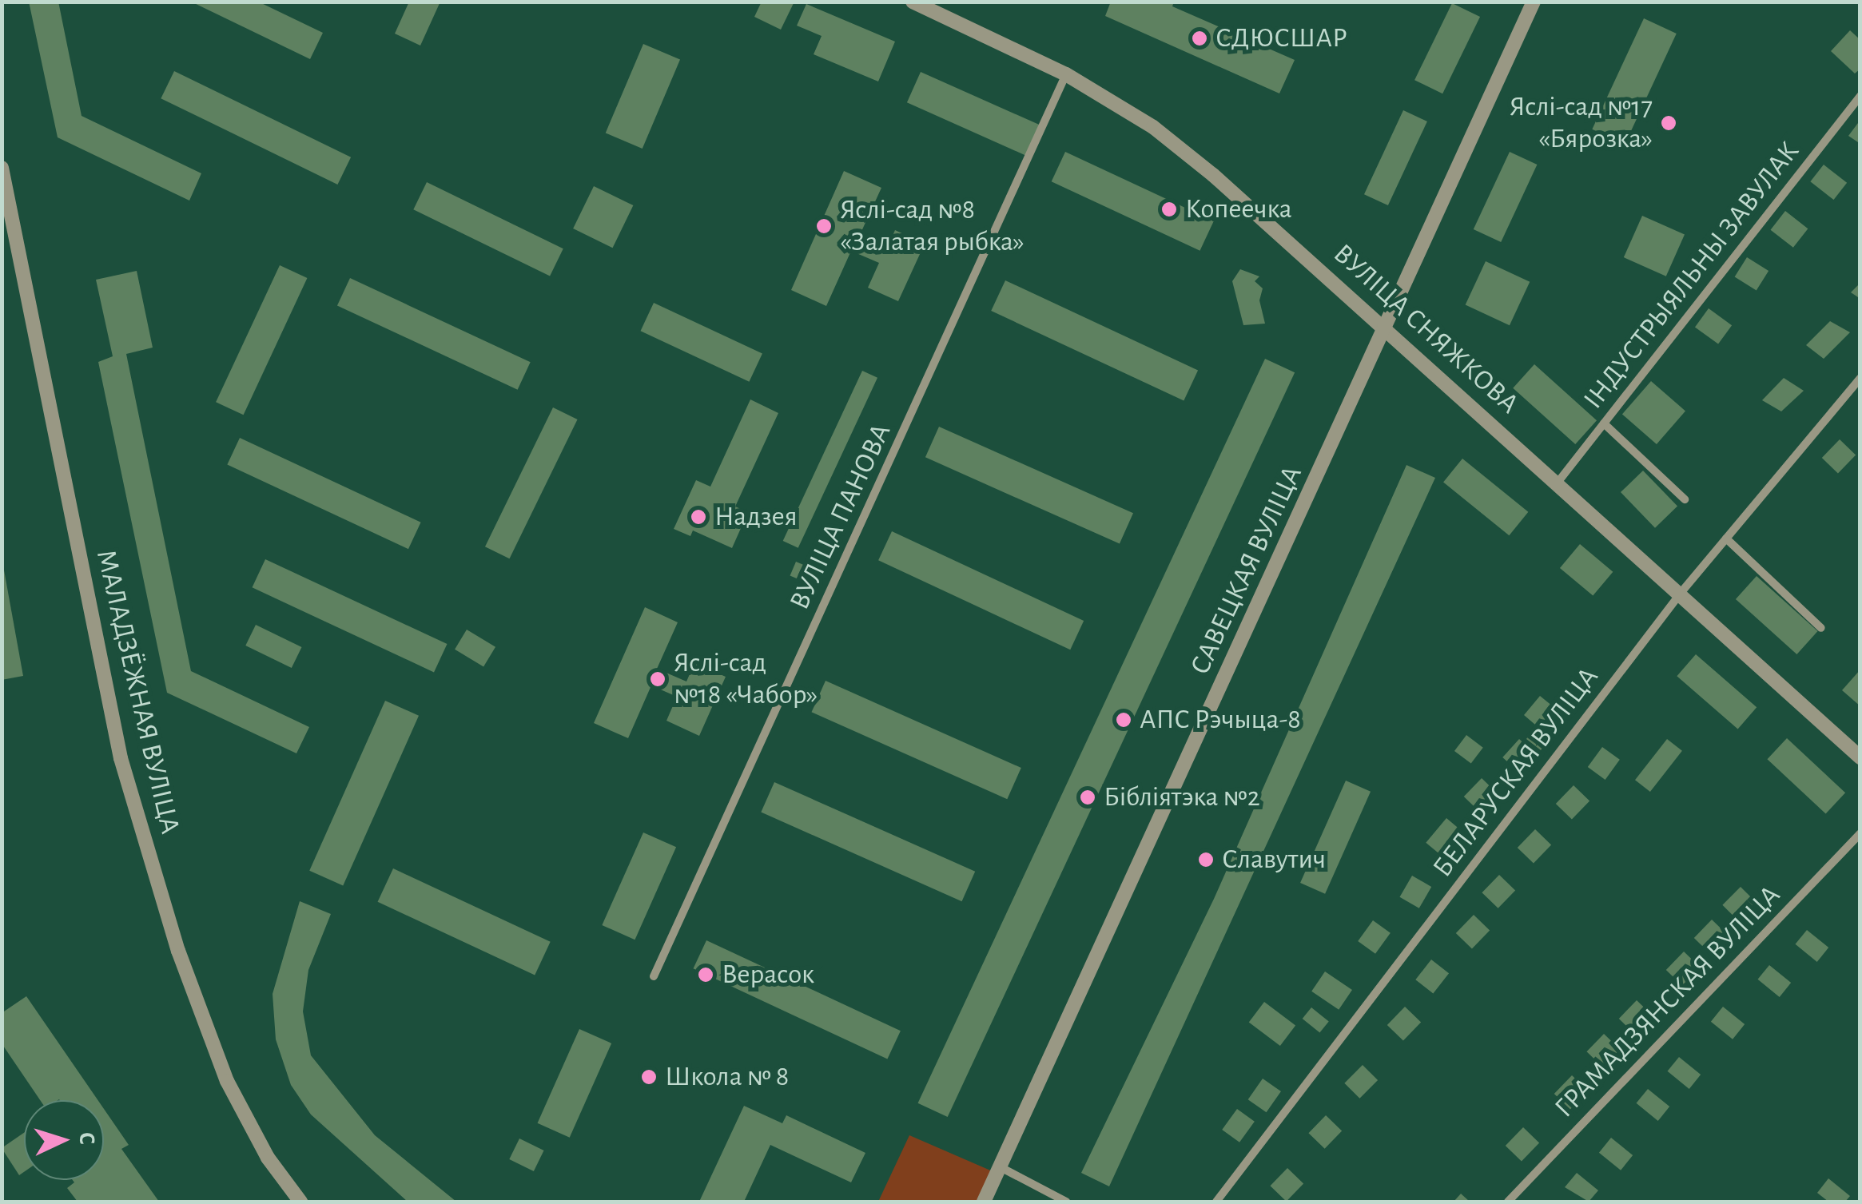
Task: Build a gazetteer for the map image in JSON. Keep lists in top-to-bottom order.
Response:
{
  "streets": {
    "street": [
      "ІНДУСТРЫЯЛЬНЫ ЗАВУЛАК",
      "ВУЛІЦА СНЯЖКОВА",
      "ВУЛІЦА ПАНОВА",
      "САВЕЦКАЯ ВУЛІЦА",
      "МАЛАДЗЁЖНАЯ ВУЛІЦА",
      "БЕЛАРУСКАЯ ВУЛІЦА",
      "ГРАМАДЗЯНСКАЯ ВУЛІЦА"
    ]
  },
  "crossings": [
    ["ІНДУСТРЫЯЛЬНЫ ЗАВУЛАК", "ВУЛІЦА СНЯЖКОВА"],
    ["ВУЛІЦА СНЯЖКОВА", "ВУЛІЦА ПАНОВА"],
    ["ВУЛІЦА СНЯЖКОВА", "САВЕЦКАЯ ВУЛІЦА"],
    ["ВУЛІЦА СНЯЖКОВА", "БЕЛАРУСКАЯ ВУЛІЦА"]
  ],
  "places": [
    "СДЮСШАР",
    "Яслі-сад №17 «Бярозка»",
    "Копеечка",
    "Яслі-сад №8 «Залатая рыбка»",
    "Надзея",
    "Яслі-сад №18 «Чабор»",
    "АПС Рэчыца-8",
    "Бібліятэка №2",
    "Славутич",
    "Верасок",
    "Школа № 8"
  ],
  "north": "right"
}
